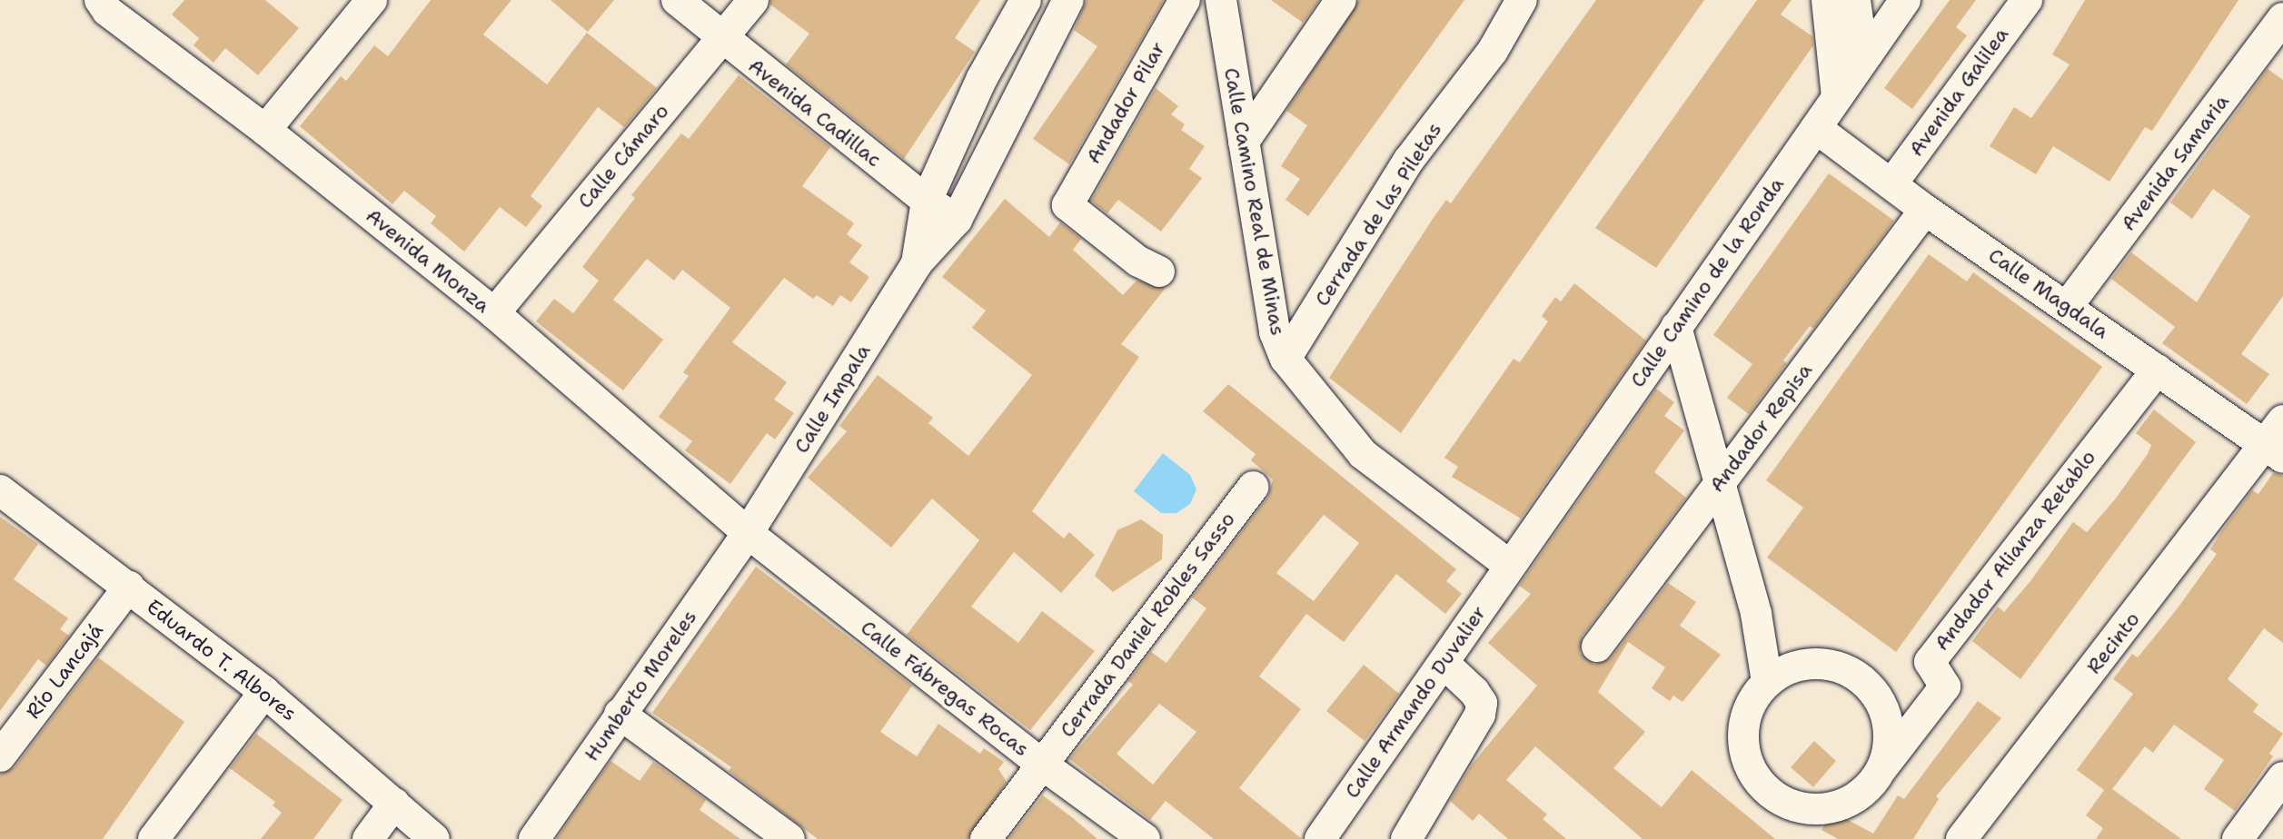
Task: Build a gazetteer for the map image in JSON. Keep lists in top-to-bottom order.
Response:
{
  "streets": {
    "street": [
      "Avenida Galilea",
      "Andador Pilar",
      "Avenida Cadillac",
      "Calle Cámaro",
      "Avenida Samaria",
      "Calle Camino Real de Minas",
      "Cerrada de las Piletas",
      "Avenida Monza",
      "Calle Camino de la Ronda",
      "Calle Magdala",
      "Calle Impala",
      "Andador Repisa",
      "Andador Alianza Retablo",
      "Cerrada Daniel Robles Sasso",
      "Recinto",
      "Eduardo T. Albores",
      "Río Lancajá",
      "Humberto Moreles",
      "Calle Fábregas Rocas",
      "Calle Armando Duvalier"
    ]
  },
  "crossings": [
    ["Avenida Galilea", "Calle Magdala"],
    ["Avenida Cadillac", "Calle Cámaro"],
    ["Avenida Cadillac", "Calle Impala"],
    ["Calle Cámaro", "Avenida Monza"],
    ["Avenida Samaria", "Calle Magdala"],
    ["Calle Camino Real de Minas", "Cerrada de las Piletas"],
    ["Calle Camino Real de Minas", "Calle Camino de la Ronda"],
    ["Calle Camino Real de Minas", "Calle Armando Duvalier"],
    ["Avenida Monza", "Calle Impala"],
    ["Avenida Monza", "Humberto Moreles"],
    ["Avenida Monza", "Calle Fábregas Rocas"],
    ["Calle Camino de la Ronda", "Calle Magdala"],
    ["Calle Camino de la Ronda", "Calle Armando Duvalier"],
    ["Calle Magdala", "Andador Repisa"],
    ["Calle Magdala", "Andador Alianza Retablo"],
    ["Calle Magdala", "Recinto"],
    ["Calle Impala", "Humberto Moreles"],
    ["Calle Impala", "Calle Fábregas Rocas"],
    ["Cerrada Daniel Robles Sasso", "Calle Fábregas Rocas"],
    ["Eduardo T. Albores", "Río Lancajá"],
    ["Humberto Moreles", "Calle Fábregas Rocas"]
  ]
}
